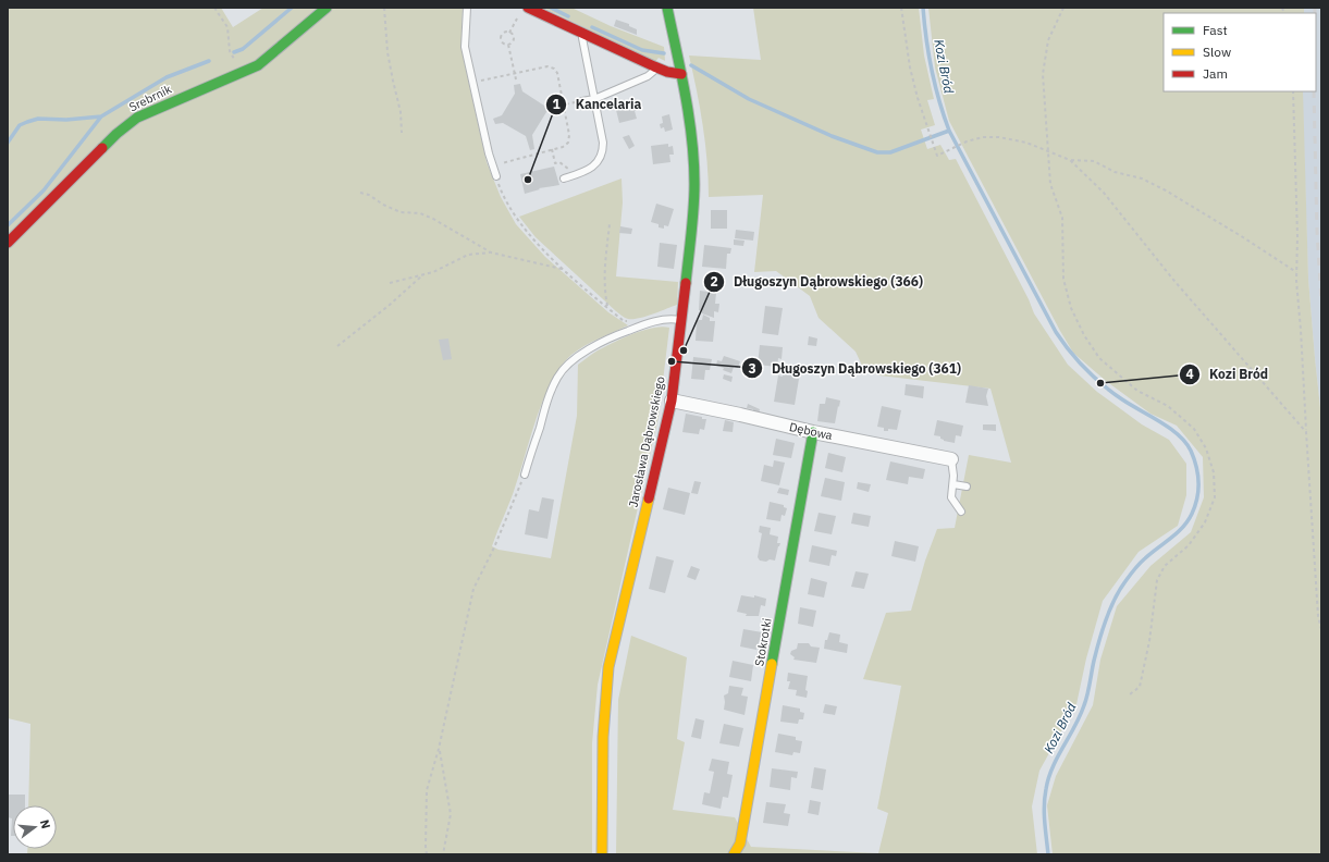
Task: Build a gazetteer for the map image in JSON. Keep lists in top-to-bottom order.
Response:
{
  "streets": {
    "street": [
      "Srebrnik",
      "Dębowa",
      "Jarosława Dąbrowskiego",
      "Stokrotki"
    ]
  },
  "crossings": [
    ["Dębowa", "Jarosława Dąbrowskiego"],
    ["Dębowa", "Stokrotki"]
  ],
  "water": ["Kozi Bród"],
  "places": [
    "Kancelaria",
    "Długoszyn Dąbrowskiego (366)",
    "Długoszyn Dąbrowskiego (361)",
    "Kozi Bród"
  ],
  "legend": ["Fast", "Slow", "Jam"],
  "north": "right"
}
